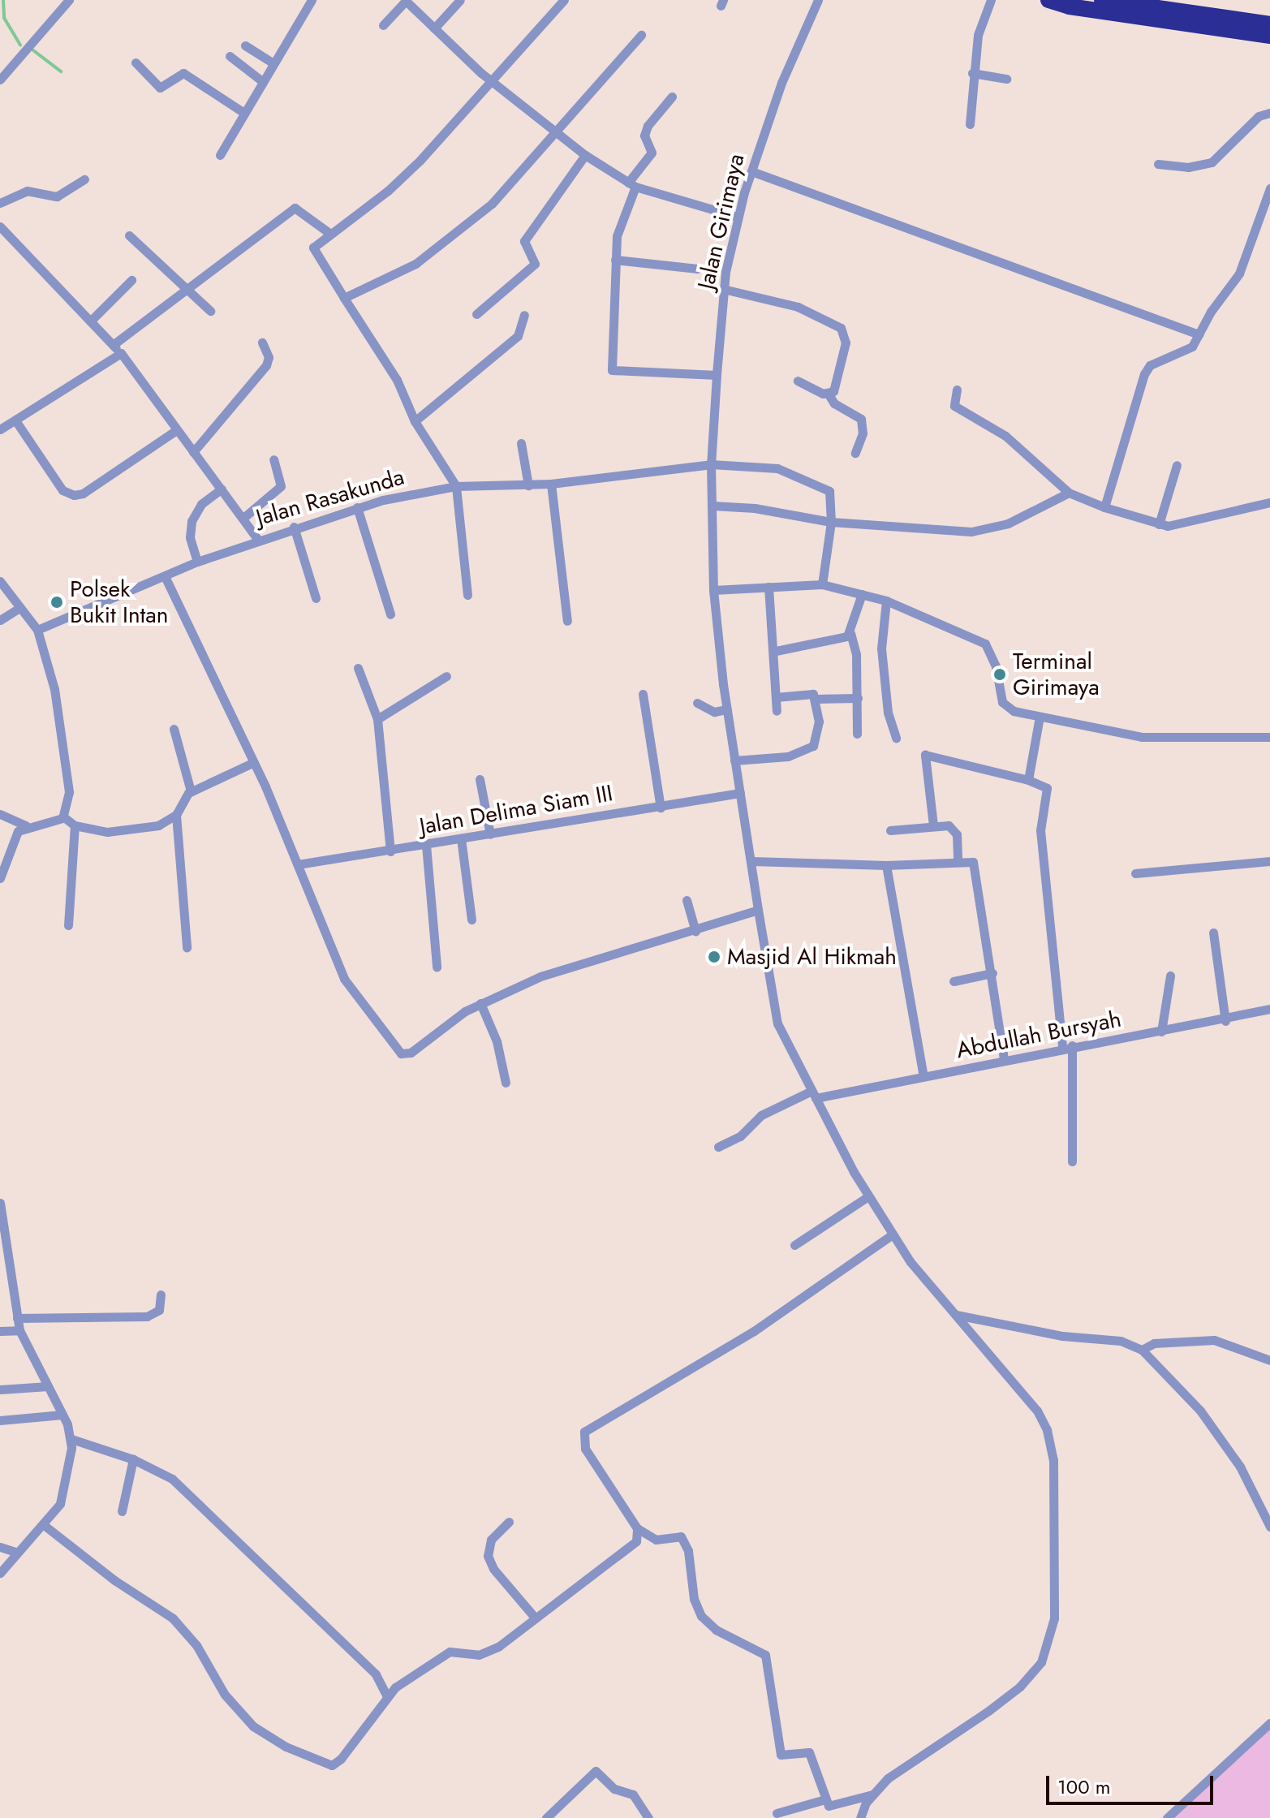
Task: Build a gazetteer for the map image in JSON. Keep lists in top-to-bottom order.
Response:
{
  "streets": {
    "street": [
      "Jalan Girimaya",
      "Jalan Rasakunda",
      "Jalan Delima Siam III",
      "Abdullah Bursyah"
    ]
  },
  "crossings": [
    ["Jalan Girimaya", "Jalan Rasakunda"],
    ["Jalan Girimaya", "Jalan Delima Siam III"],
    ["Jalan Girimaya", "Abdullah Bursyah"]
  ],
  "places": ["Polsek Bukit Intan", "Terminal Girimaya", "Masjid Al Hikmah"],
  "scale_bar": "100 m"
}
